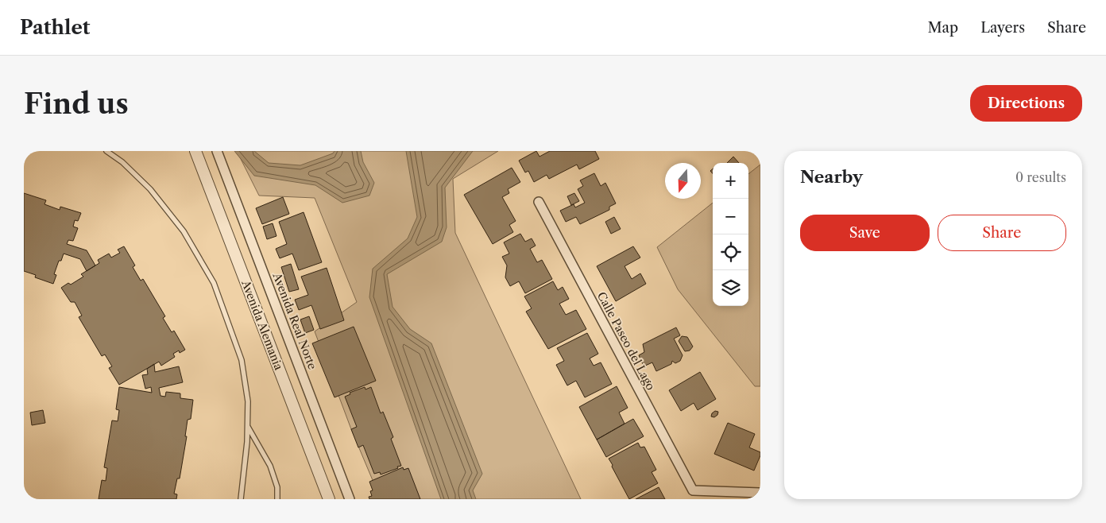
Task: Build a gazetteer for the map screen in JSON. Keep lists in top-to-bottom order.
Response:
{
  "streets": {
    "street": ["Avenida Real Norte", "Avenida Alemania", "Calle Paseo del Lago"]
  },
  "north": "bottom",
  "page": {
    "header": "Pathlet",
    "nav": ["Map", "Layers", "Share"],
    "buttons": [
      "Directions",
      ["Save", "Share"]
    ],
    "title": "Find us",
    "heading": ["Nearby", "0 results"],
    "map_buttons": ["+", "−"]
  }
}
